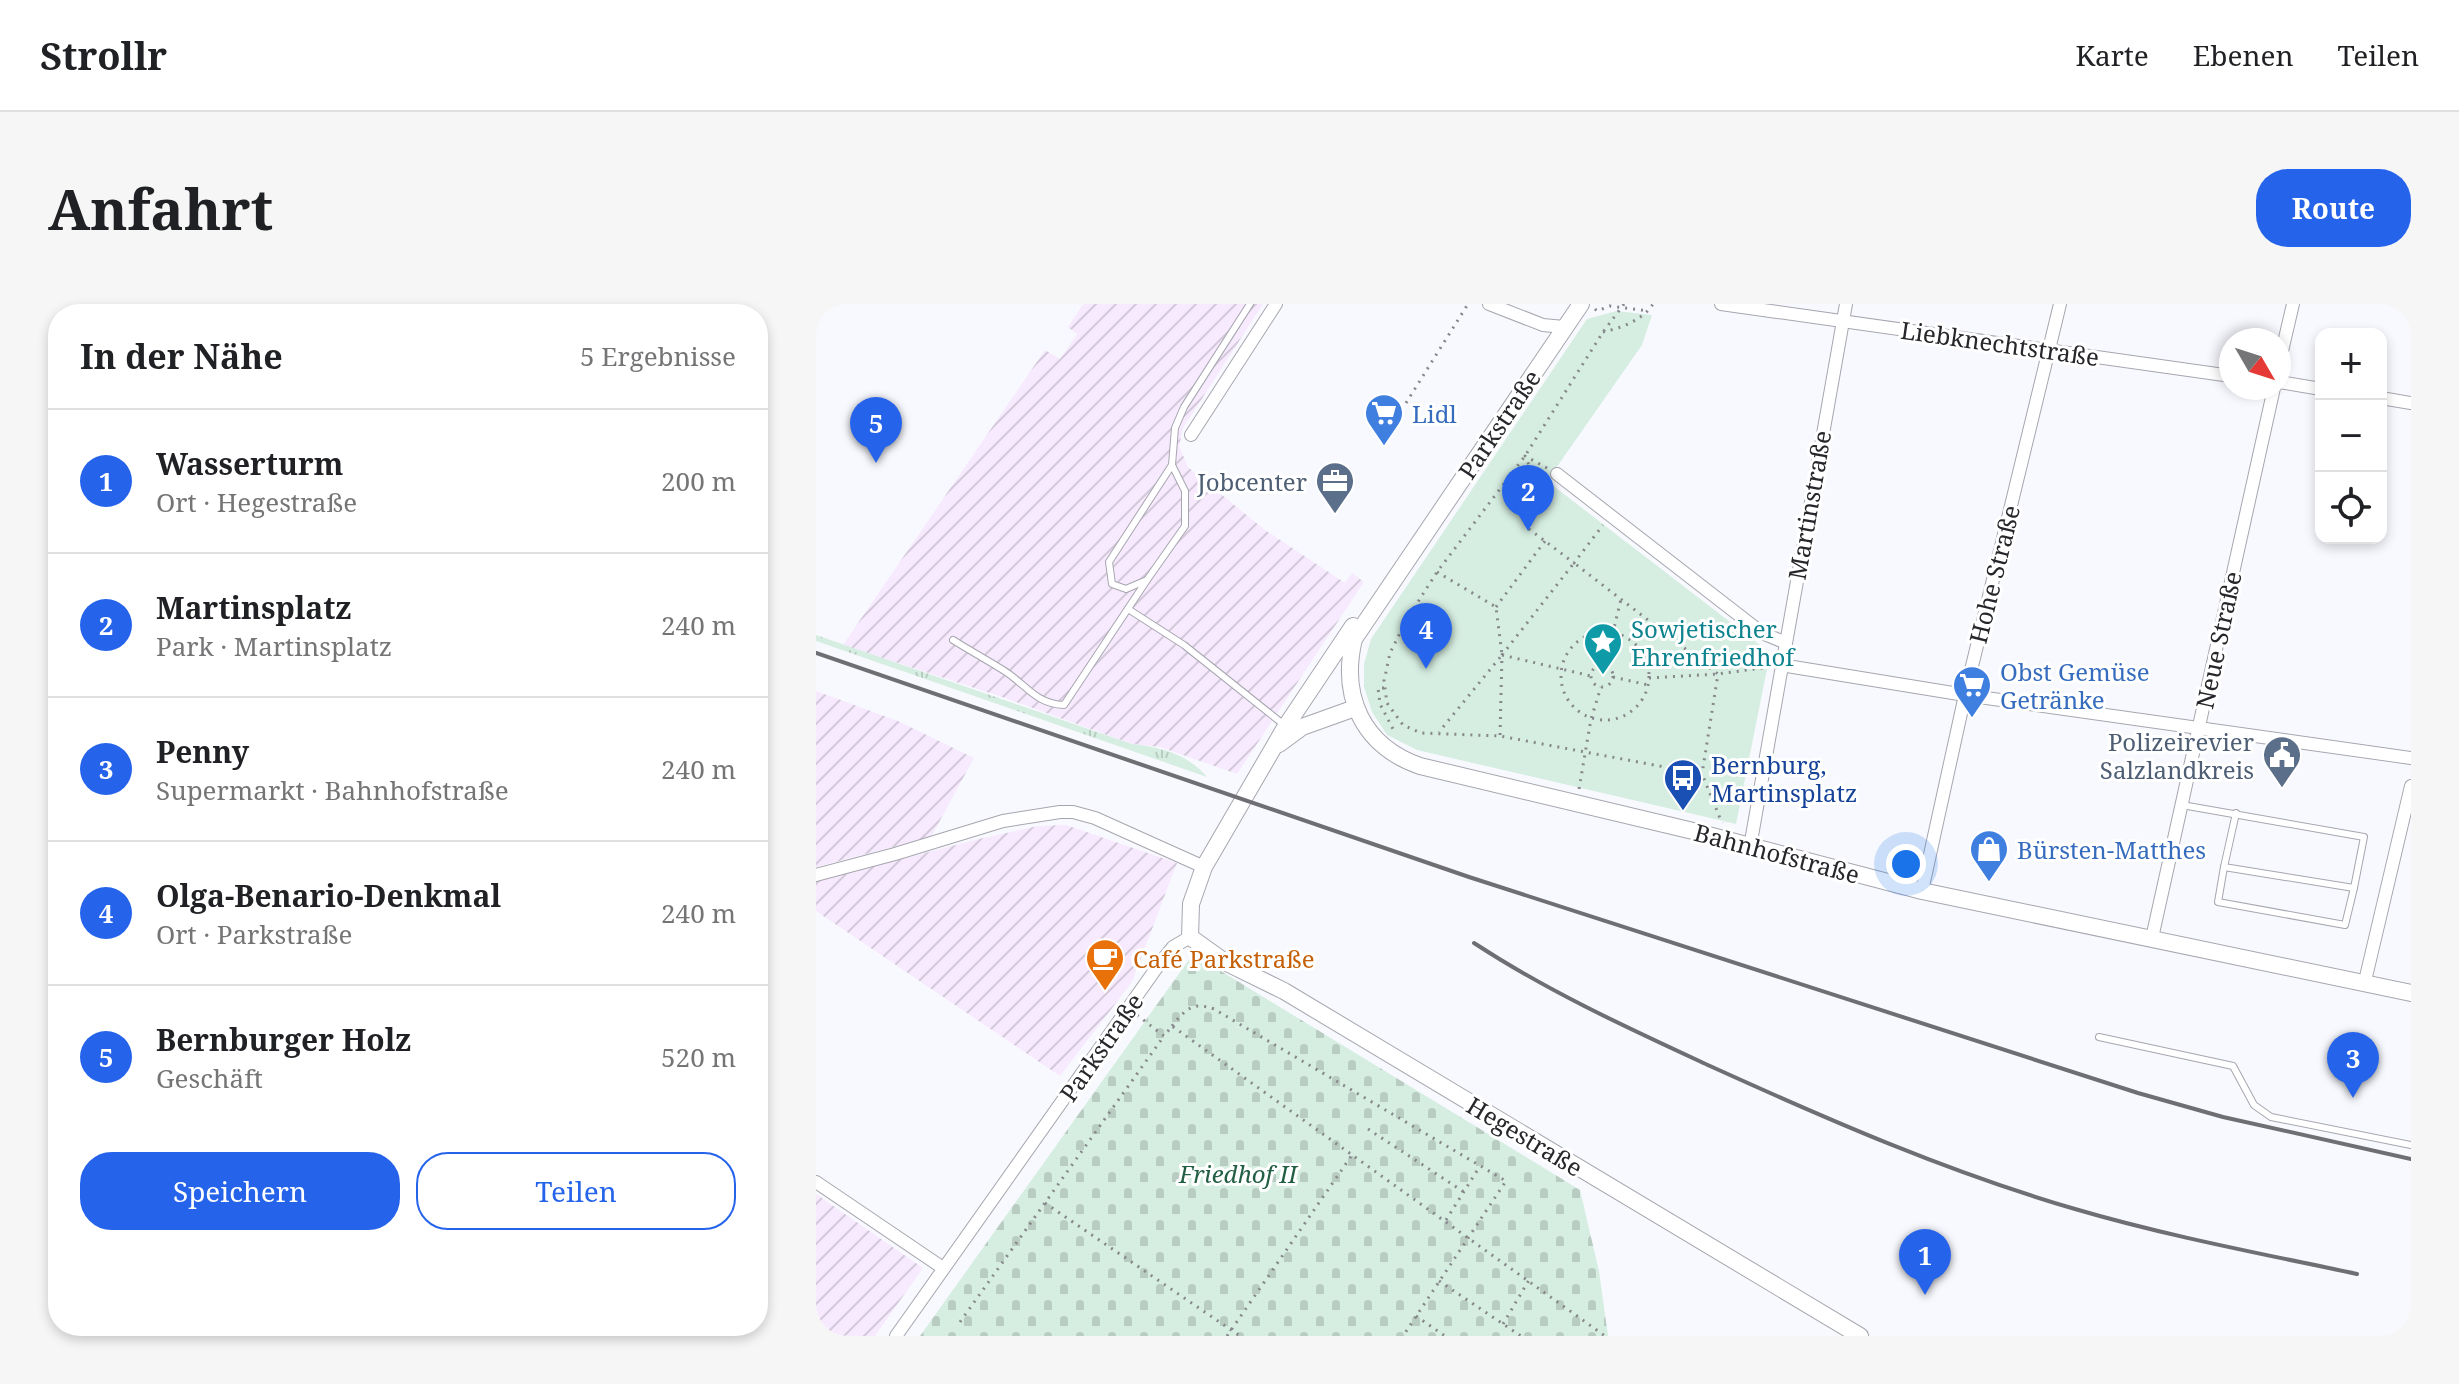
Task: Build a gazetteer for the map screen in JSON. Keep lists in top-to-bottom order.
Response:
{
  "streets": {
    "main road": ["Parkstraße", "Bahnhofstraße", "Hegestraße"],
    "street": [
      "Liebknechtstraße",
      "Martinstraße",
      "Hohe Straße",
      "Neue Straße"
    ]
  },
  "crossings": [
    ["Liebknechtstraße", "Martinstraße"],
    ["Liebknechtstraße", "Hohe Straße"],
    ["Parkstraße", "Bahnhofstraße"],
    ["Parkstraße", "Hegestraße"],
    ["Martinstraße", "Bahnhofstraße"],
    ["Hohe Straße", "Bahnhofstraße"],
    ["Neue Straße", "Bahnhofstraße"]
  ],
  "parks": ["Friedhof II"],
  "places": {
    "supermarket": ["Lidl", "Obst Gemüse Getränke"],
    "office": ["Jobcenter"],
    "place": ["Sowjetischer Ehrenfriedhof"],
    "public building": ["Polizeirevier Salzlandkreis"],
    "bus stop": ["Bernburg, Martinsplatz"],
    "shop": ["Bürsten-Matthes"],
    "cafe": ["Café Parkstraße"]
  },
  "north": "bottom right",
  "page": {
    "header": "Strollr",
    "nav": ["Karte", "Ebenen", "Teilen"],
    "buttons": [
      "Route",
      ["Speichern", "Teilen"]
    ],
    "title": "Anfahrt",
    "heading": ["In der Nähe", "5 Ergebnisse"],
    "map_buttons": ["+", "−"],
    "pins": [
      "5",
      "2",
      "4",
      "3",
      "1"
    ],
    "list": [
      {
        "mark": "1",
        "name": "Wasserturm",
        "note": "Ort · Hegestraße",
        "value": "200 m"
      },
      {
        "mark": "2",
        "name": "Martinsplatz",
        "note": "Park · Martinsplatz",
        "value": "240 m"
      },
      {
        "mark": "3",
        "name": "Penny",
        "note": "Supermarkt · Bahnhofstraße",
        "value": "240 m"
      },
      {
        "mark": "4",
        "name": "Olga-Benario-Denkmal",
        "note": "Ort · Parkstraße",
        "value": "240 m"
      },
      {
        "mark": "5",
        "name": "Bernburger Holz",
        "note": "Geschäft",
        "value": "520 m"
      }
    ]
  }
}
